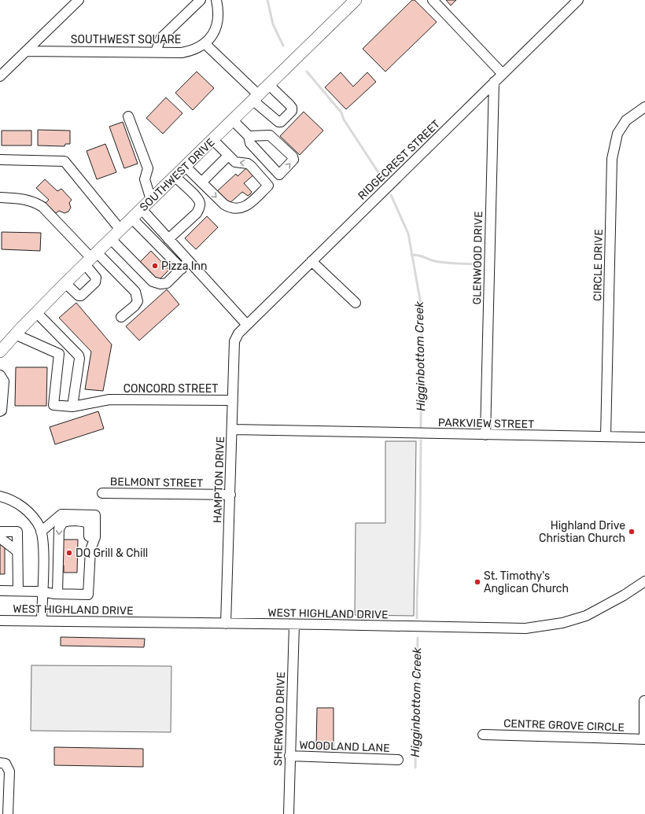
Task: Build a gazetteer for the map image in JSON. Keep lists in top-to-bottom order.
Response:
{
  "streets": {
    "main road": ["SOUTHWEST DRIVE"],
    "street": [
      "SOUTHWEST SQUARE",
      "RIDGECREST STREET",
      "GLENWOOD DRIVE",
      "CIRCLE DRIVE",
      "CONCORD STREET",
      "PARKVIEW STREET",
      "HAMPTON DRIVE",
      "BELMONT STREET",
      "WEST HIGHLAND DRIVE",
      "SHERWOOD DRIVE",
      "CENTRE GROVE CIRCLE",
      "WOODLAND LANE"
    ]
  },
  "crossings": [
    ["RIDGECREST STREET", "GLENWOOD DRIVE"],
    ["RIDGECREST STREET", "HAMPTON DRIVE"],
    ["SOUTHWEST DRIVE", "CONCORD STREET"],
    ["GLENWOOD DRIVE", "PARKVIEW STREET"],
    ["CIRCLE DRIVE", "PARKVIEW STREET"],
    ["CONCORD STREET", "HAMPTON DRIVE"],
    ["PARKVIEW STREET", "HAMPTON DRIVE"],
    ["HAMPTON DRIVE", "BELMONT STREET"],
    ["HAMPTON DRIVE", "WEST HIGHLAND DRIVE"],
    ["WEST HIGHLAND DRIVE", "SHERWOOD DRIVE"],
    ["SHERWOOD DRIVE", "WOODLAND LANE"]
  ],
  "water": ["Higginbottom Creek"],
  "places": [
    "Pizza Inn",
    "Highland Drive Christian Church",
    "DQ Grill & Chill",
    "St. Timothy's Anglican Church"
  ]
}
